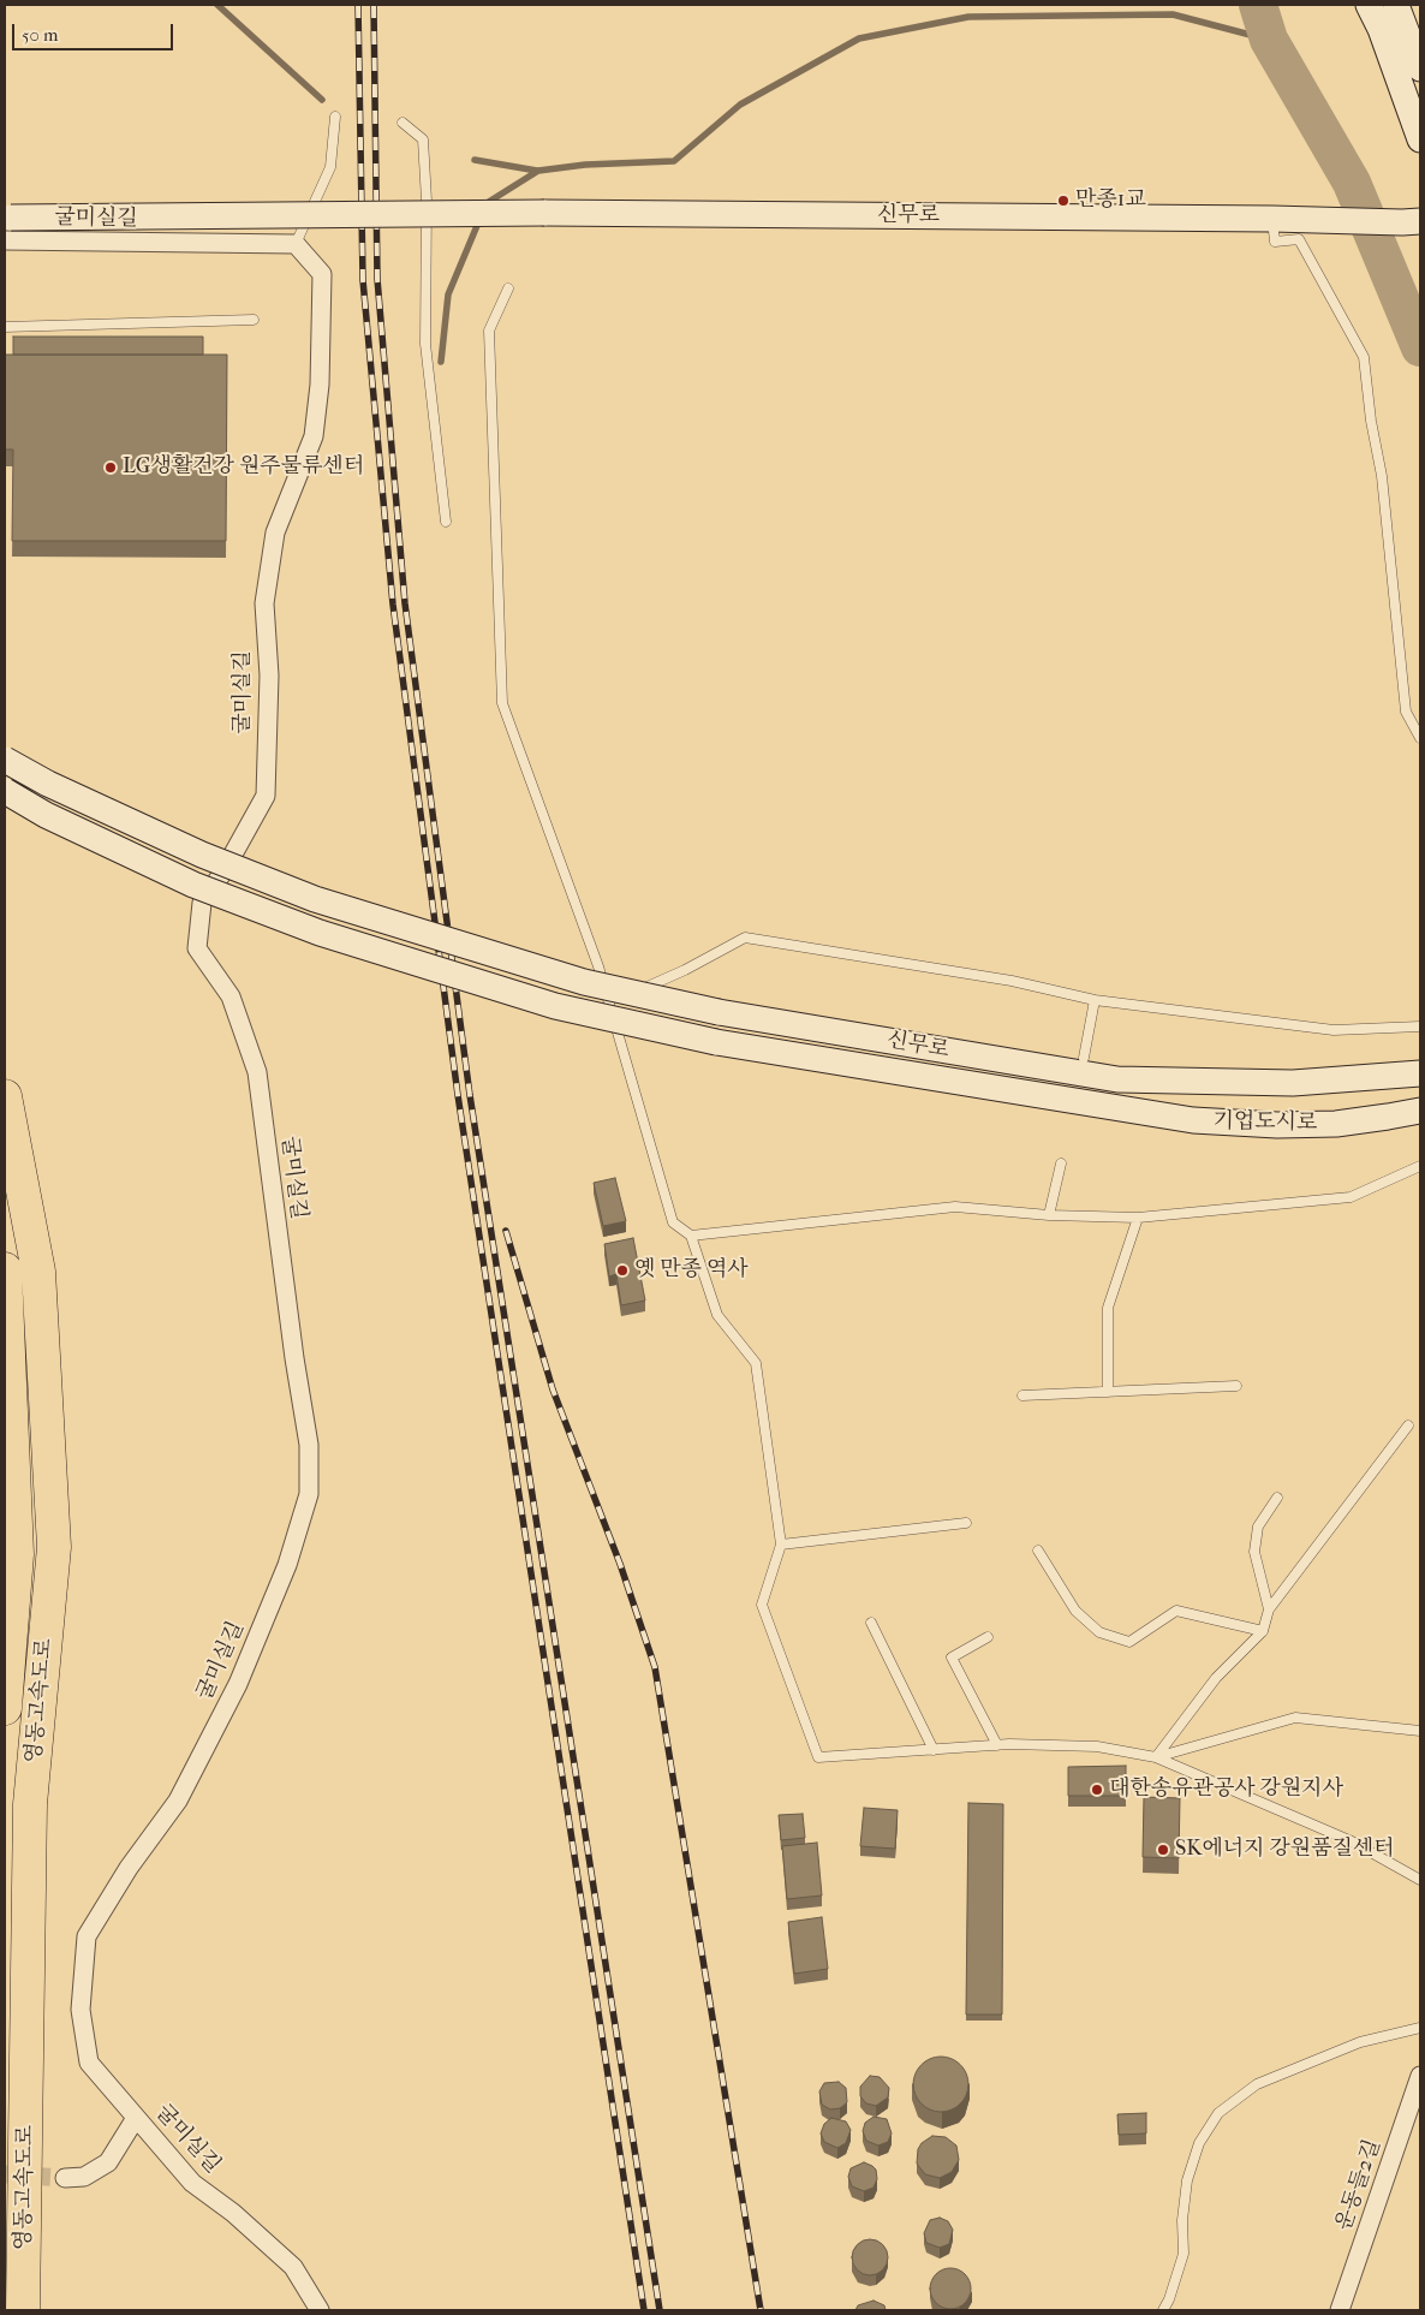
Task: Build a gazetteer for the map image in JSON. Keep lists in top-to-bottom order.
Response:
{
  "streets": {
    "highway": ["영동고속도로"],
    "main road": ["신무로", "기업도시로"],
    "street": ["굴미실길", "운동들2길"]
  },
  "crossings": [
    ["신무로", "굴미실길"],
    ["신무로", "기업도시로"]
  ],
  "places": [
    "만종1교",
    "LG생활건강 원주물류센터",
    "옛 만종 역사",
    "대한송유관공사 강원지사",
    "SK에너지 강원품질센터"
  ],
  "scale_bar": "50 m"
}
